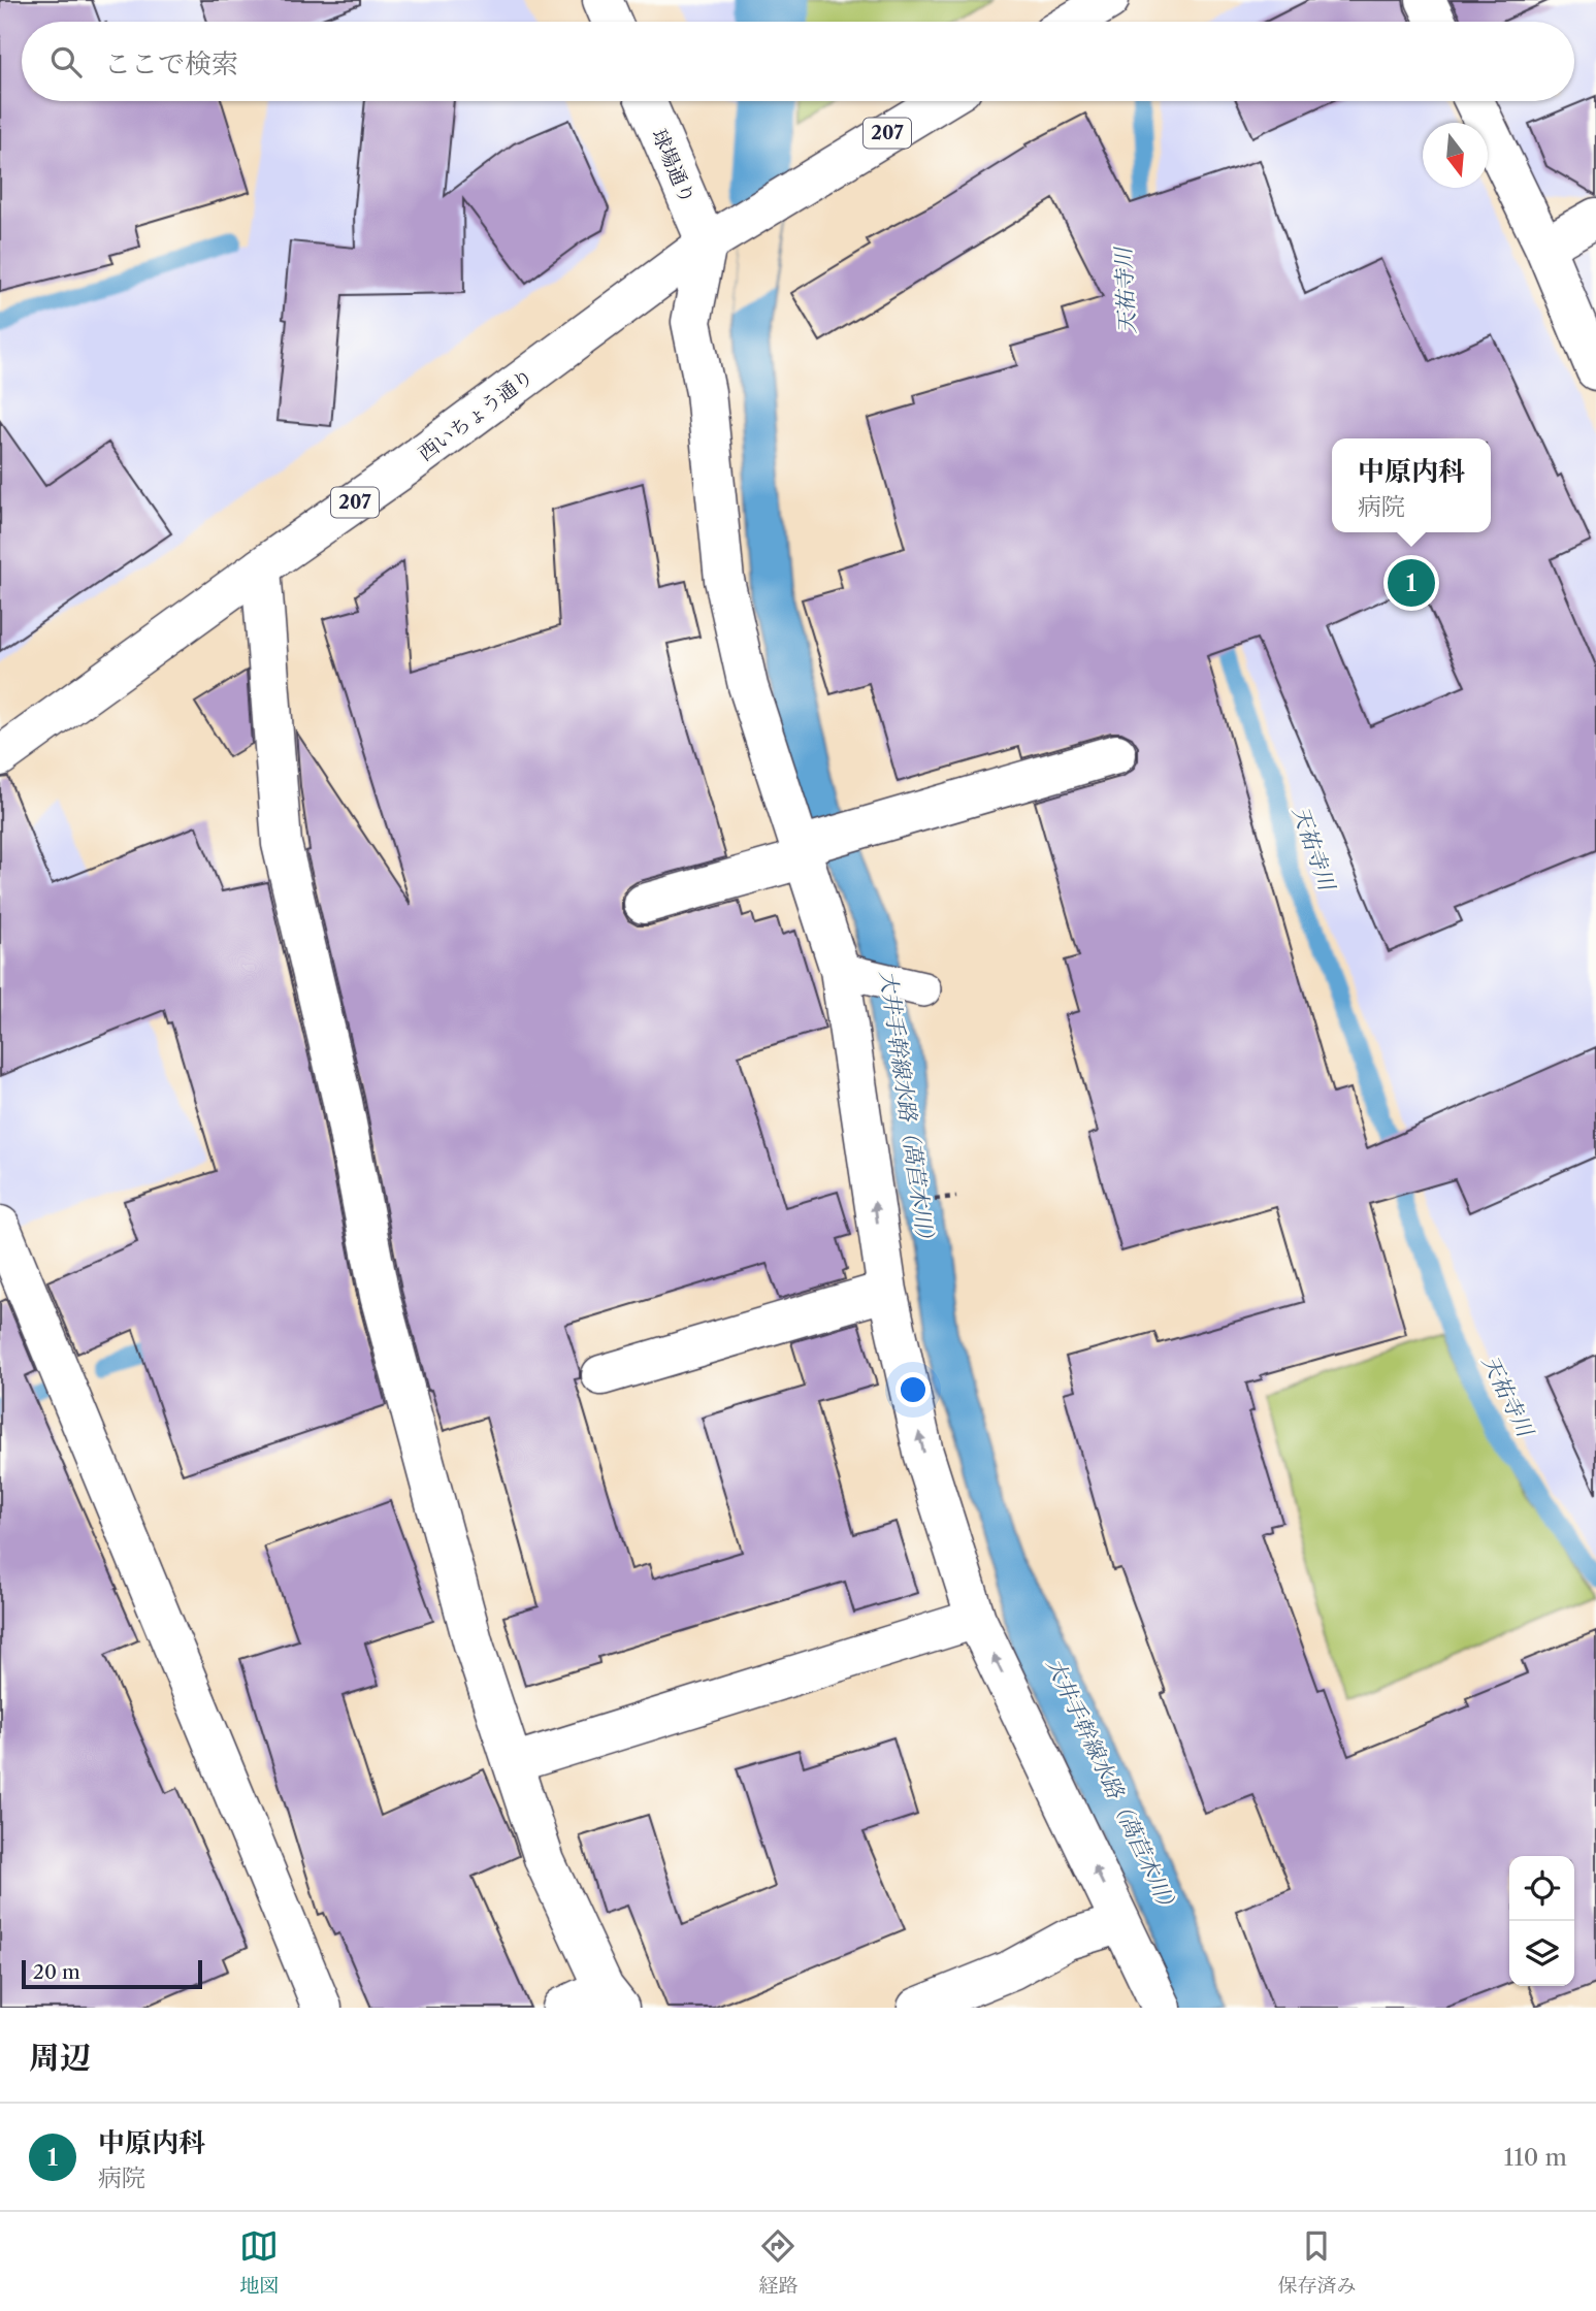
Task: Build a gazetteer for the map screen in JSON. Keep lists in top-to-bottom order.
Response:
{
  "streets": {
    "main road": ["207", "球場通り", "西いちょう通り"]
  },
  "crossings": [
    ["球場通り", "西いちょう通り"]
  ],
  "water": ["天祐寺川", "大井手幹線水路（萵苣木川）"],
  "scale_bar": "20 m",
  "north": "bottom",
  "page": {
    "search": "ここで検索",
    "popup": ["中原内科", "病院"],
    "pins": "1",
    "scale": "20 m",
    "heading": "周辺",
    "list": [
      {
        "mark": "1",
        "name": "中原内科",
        "note": "病院",
        "value": "110 m"
      }
    ],
    "nav": ["地図", "経路", "保存済み"]
  }
}
